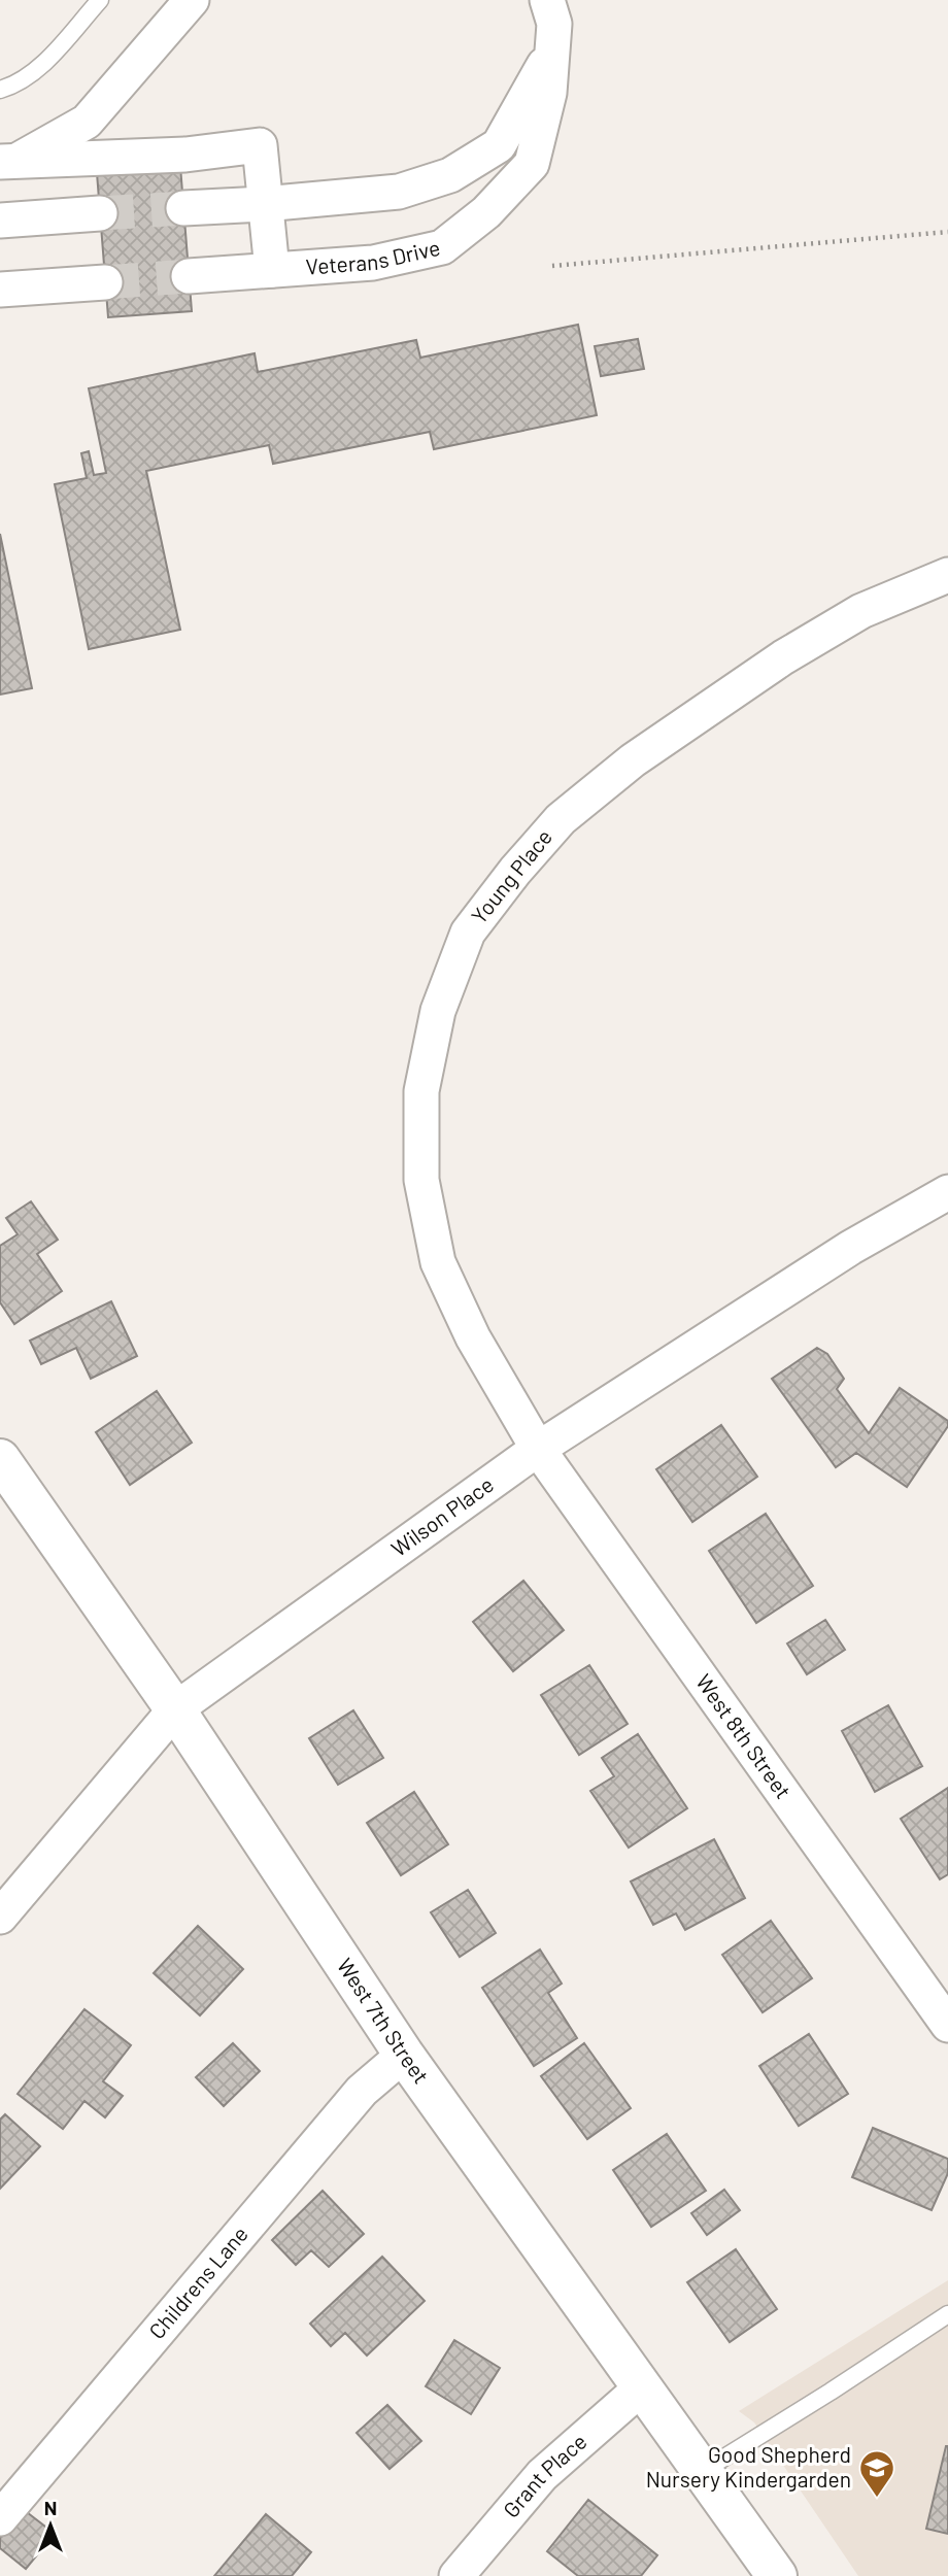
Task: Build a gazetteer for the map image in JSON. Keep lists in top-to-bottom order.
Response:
{
  "streets": {
    "street": [
      "Veterans Drive",
      "Young Place",
      "Wilson Place",
      "West 8th Street",
      "West 7th Street",
      "Childrens Lane",
      "Grant Place"
    ]
  },
  "crossings": [
    ["Young Place", "Wilson Place"],
    ["Young Place", "West 8th Street"],
    ["Wilson Place", "West 8th Street"],
    ["Wilson Place", "West 7th Street"],
    ["West 7th Street", "Childrens Lane"],
    ["West 7th Street", "Grant Place"]
  ],
  "places": {
    "school or university": ["Good Shepherd Nursery Kindergarden"]
  },
  "north": "top"
}
